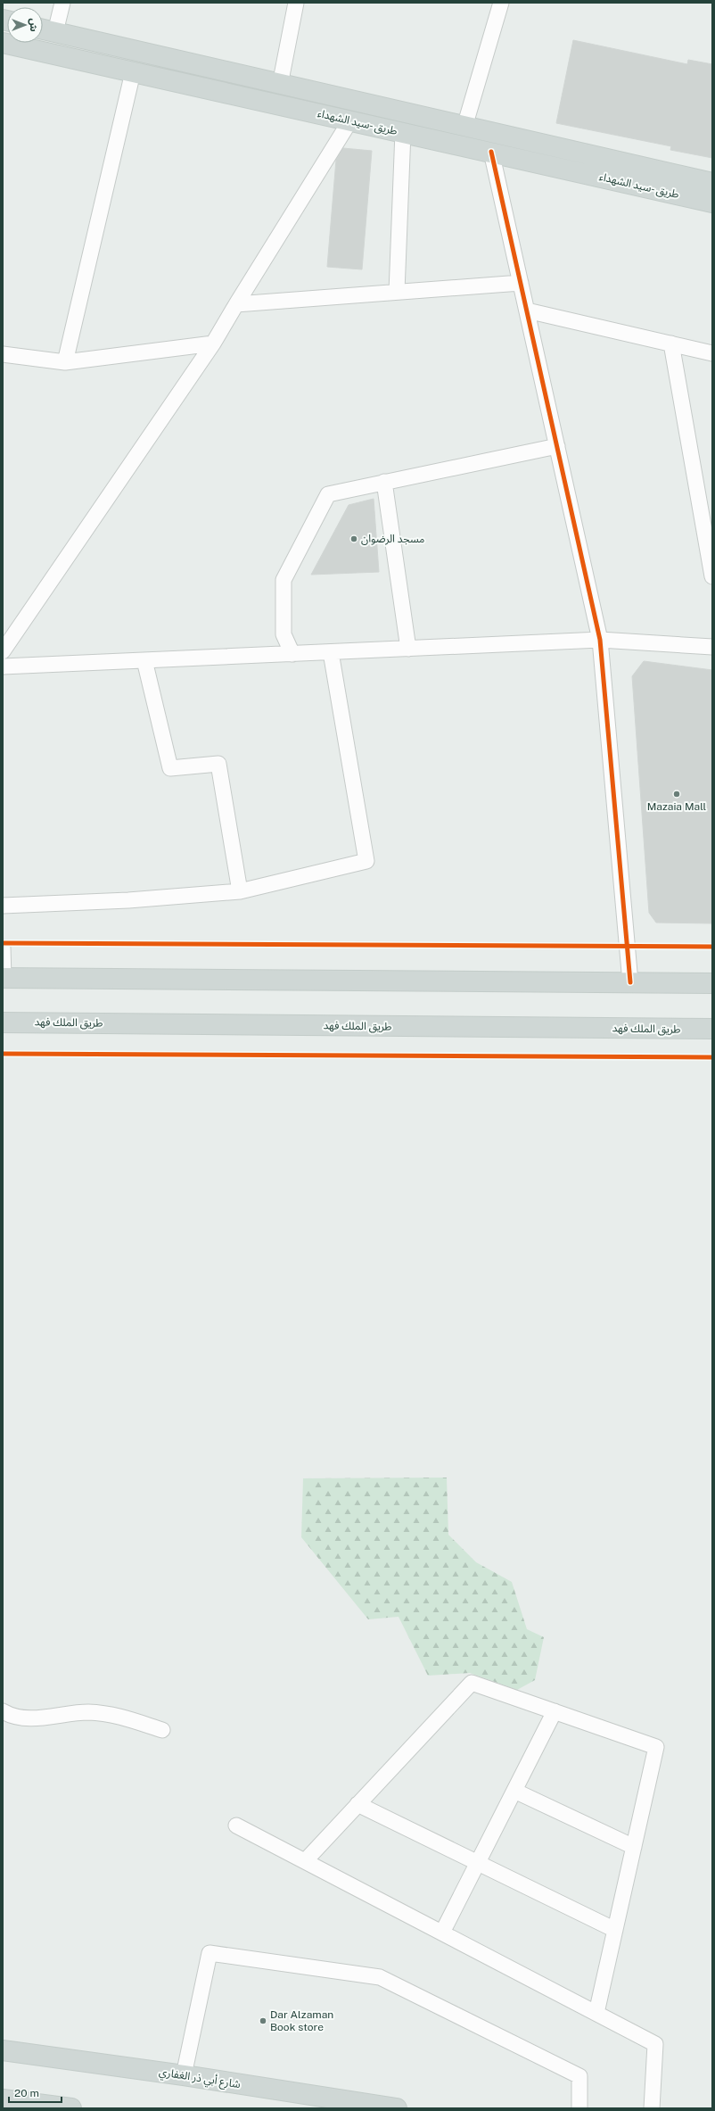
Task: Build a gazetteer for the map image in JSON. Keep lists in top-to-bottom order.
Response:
{
  "streets": {
    "main road": ["طريق -سيد الشهداء", "طريق الملك فهد", "شارع أبي ذر الغفاري"]
  },
  "places": ["مسجد الرضوان", "Mazaia Mall", "Dar Alzaman Book store"],
  "scale_bar": "20 m",
  "north": "right"
}
